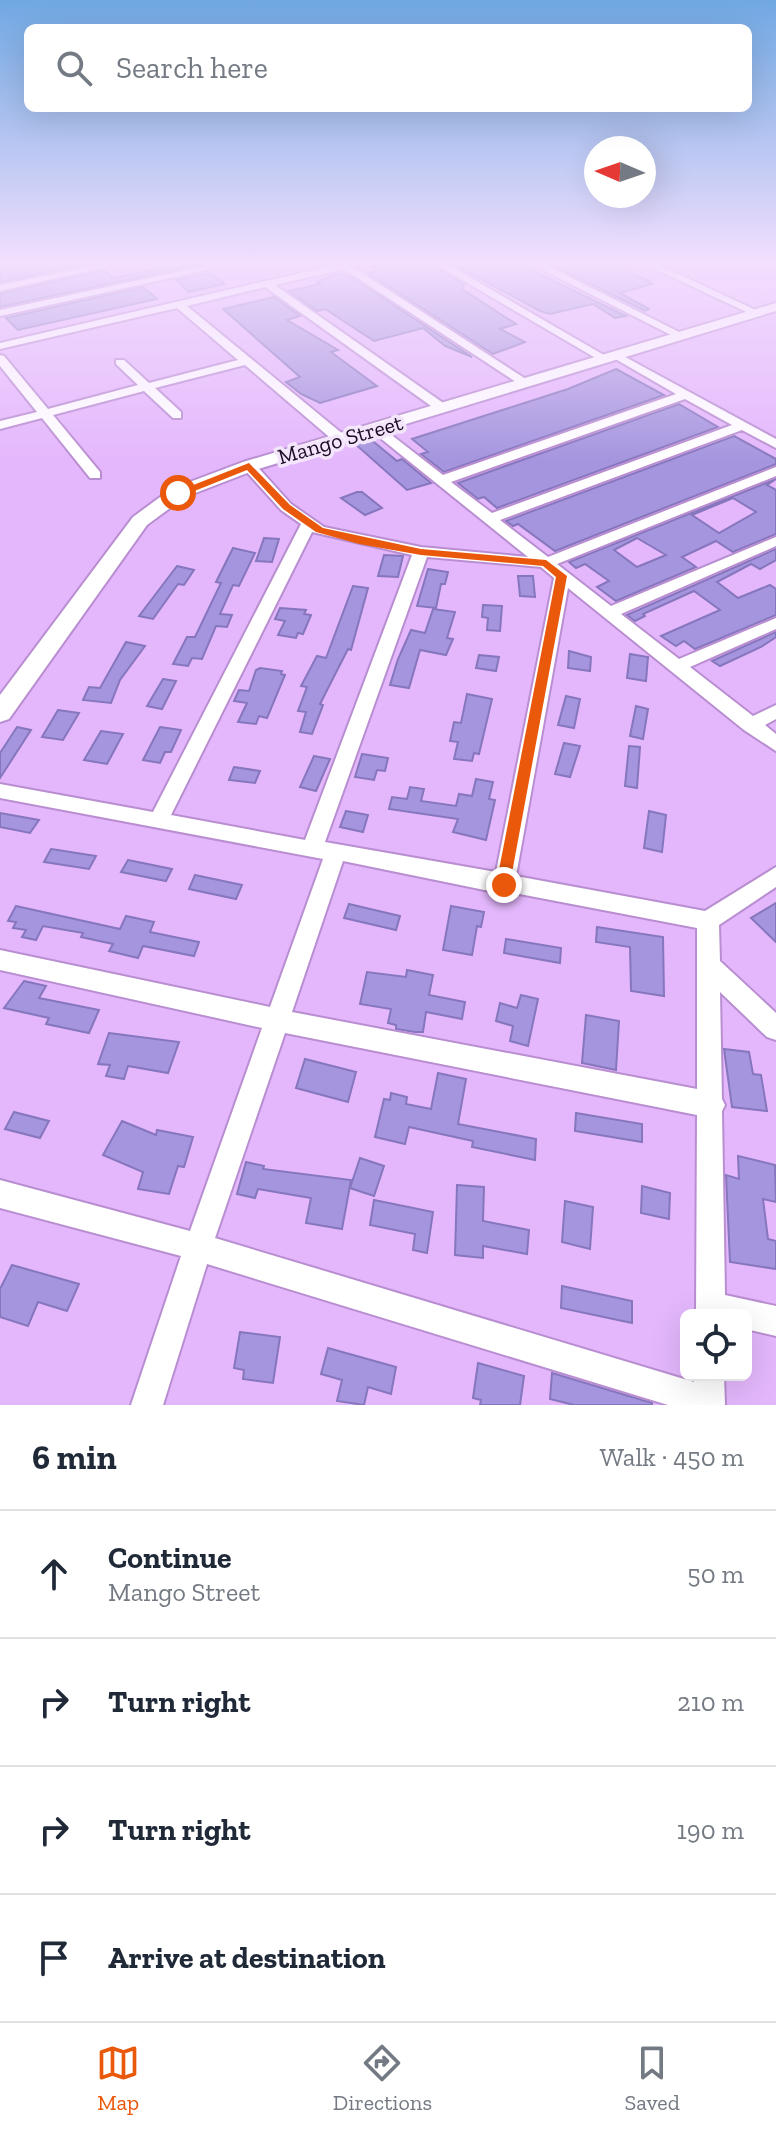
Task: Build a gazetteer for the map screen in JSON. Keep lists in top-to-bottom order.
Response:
{
  "streets": {
    "main road": ["Mango Street"]
  },
  "north": "left",
  "page": {
    "search": "Search here",
    "heading": ["6 min", "Walk · 450 m"],
    "list": [
      ["Continue", "Mango Street", "50 m"],
      ["Turn right", "210 m"],
      ["Turn right", "190 m"],
      "Arrive at destination"
    ],
    "nav": ["Map", "Directions", "Saved"]
  }
}
